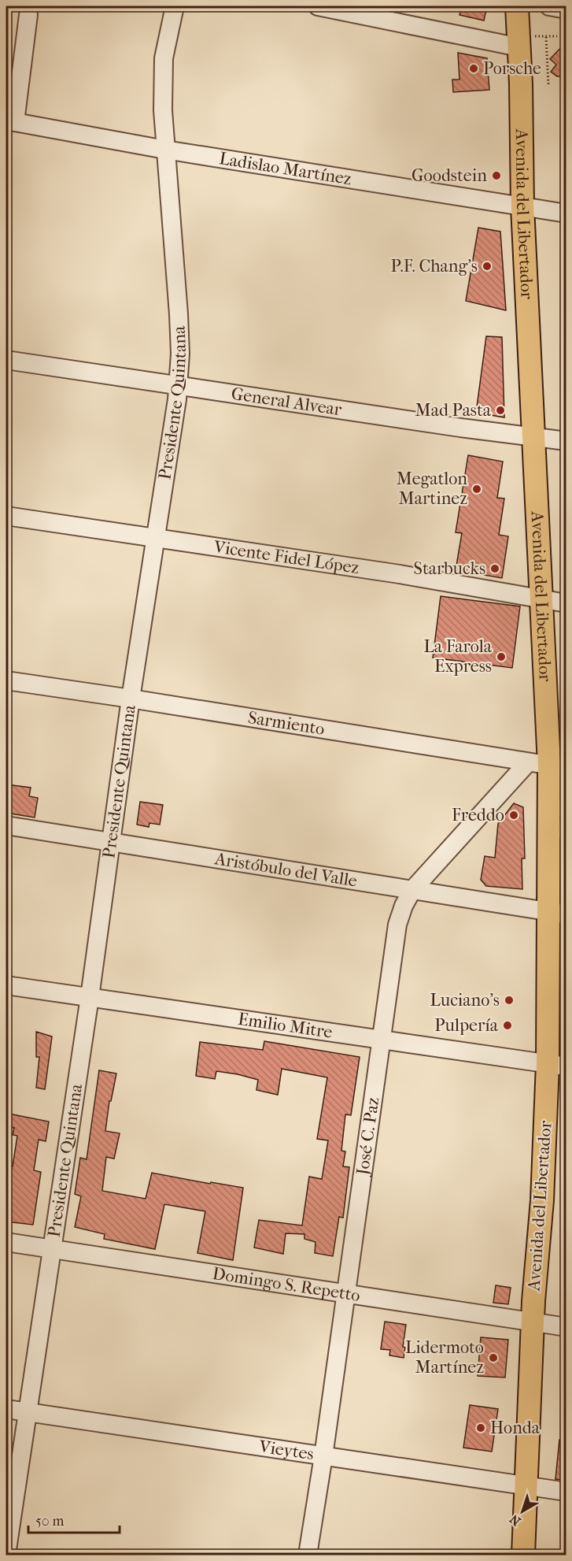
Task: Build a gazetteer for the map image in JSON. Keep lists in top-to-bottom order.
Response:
{
  "streets": {
    "main road": ["Avenida del Libertador"],
    "street": [
      "Ladislao Martínez",
      "General Alvear",
      "Presidente Quintana",
      "Vicente Fidel López",
      "Sarmiento",
      "Aristóbulo del Valle",
      "Emilio Mitre",
      "José C. Paz",
      "Domingo S. Repetto",
      "Vieytes"
    ]
  },
  "crossings": [
    ["Ladislao Martínez", "Avenida del Libertador"],
    ["Ladislao Martínez", "Presidente Quintana"],
    ["Avenida del Libertador", "General Alvear"],
    ["Avenida del Libertador", "Vicente Fidel López"],
    ["Avenida del Libertador", "Sarmiento"],
    ["Avenida del Libertador", "Aristóbulo del Valle"],
    ["Avenida del Libertador", "Emilio Mitre"],
    ["Avenida del Libertador", "José C. Paz"],
    ["Avenida del Libertador", "Domingo S. Repetto"],
    ["Avenida del Libertador", "Vieytes"],
    ["General Alvear", "Presidente Quintana"],
    ["Presidente Quintana", "Vicente Fidel López"],
    ["Presidente Quintana", "Sarmiento"],
    ["Presidente Quintana", "Aristóbulo del Valle"],
    ["Presidente Quintana", "Emilio Mitre"],
    ["Presidente Quintana", "Domingo S. Repetto"],
    ["Presidente Quintana", "Vieytes"],
    ["Sarmiento", "José C. Paz"],
    ["Aristóbulo del Valle", "José C. Paz"],
    ["Emilio Mitre", "José C. Paz"],
    ["José C. Paz", "Domingo S. Repetto"],
    ["José C. Paz", "Vieytes"]
  ],
  "places": [
    "Porsche",
    "Goodstein",
    "P.F. Chang's",
    "Mad Pasta",
    "Megatlon Martinez",
    "Starbucks",
    "La Farola Express",
    "Freddo",
    "Luciano's",
    "Pulpería",
    "Lidermoto Martínez",
    "Honda"
  ],
  "scale_bar": "50 m",
  "north": "bottom left"
}
